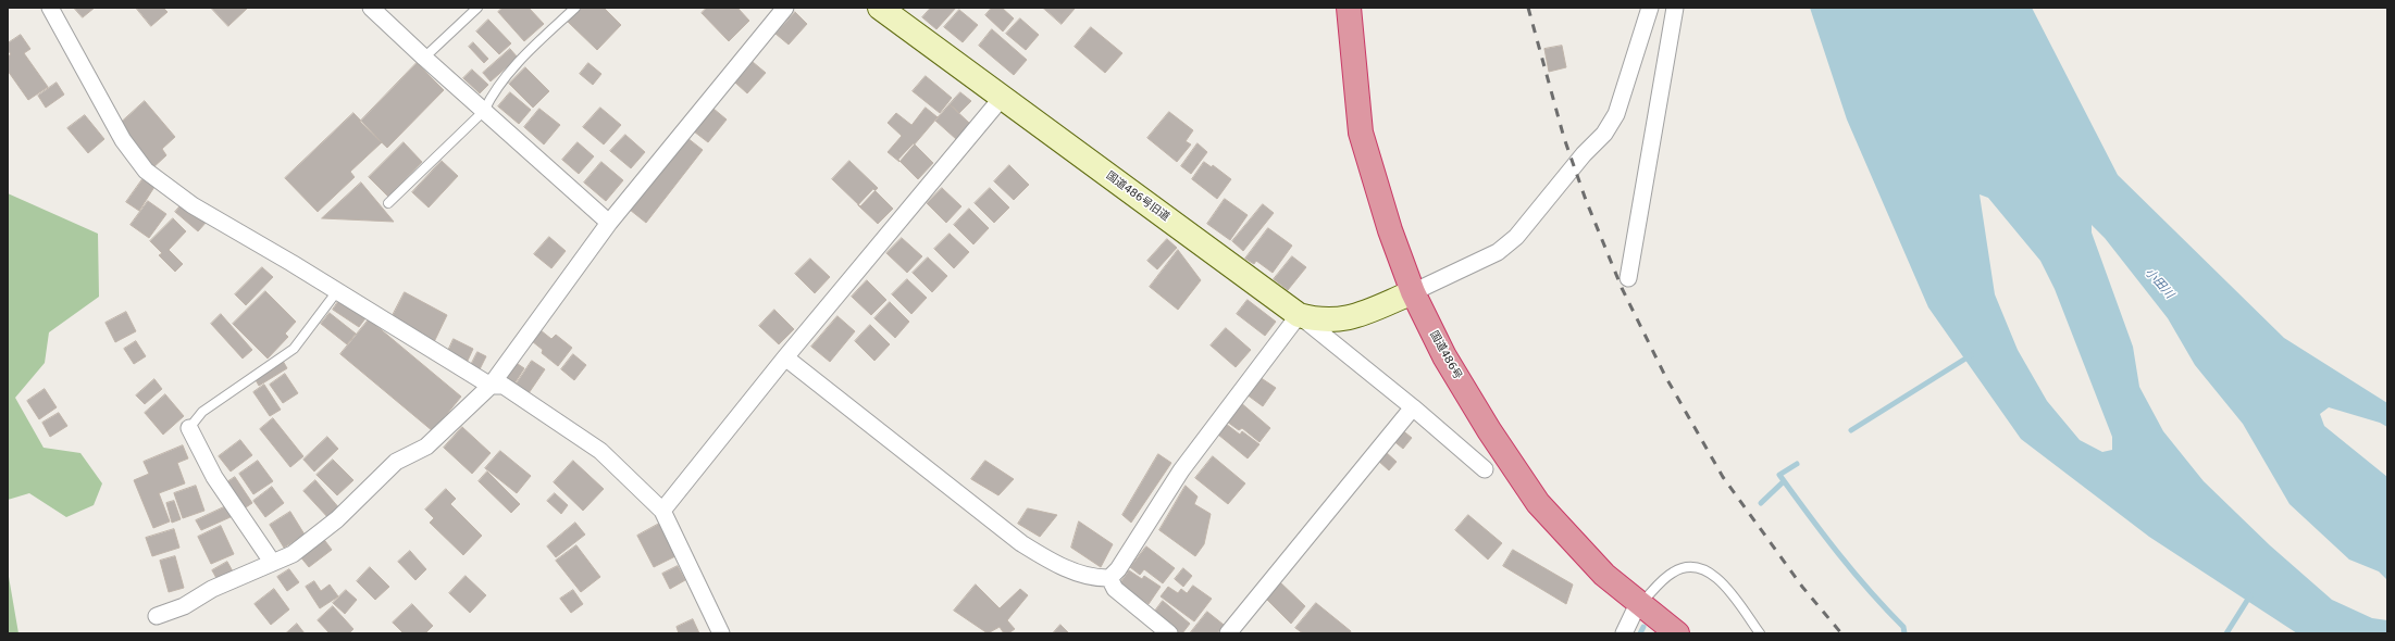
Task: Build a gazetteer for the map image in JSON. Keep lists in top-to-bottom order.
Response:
{
  "streets": {
    "highway": ["国道486号"],
    "street": ["国道486号旧道"]
  },
  "crossings": [
    ["国道486号旧道", "国道486号"]
  ],
  "water": ["小田川"]
}
